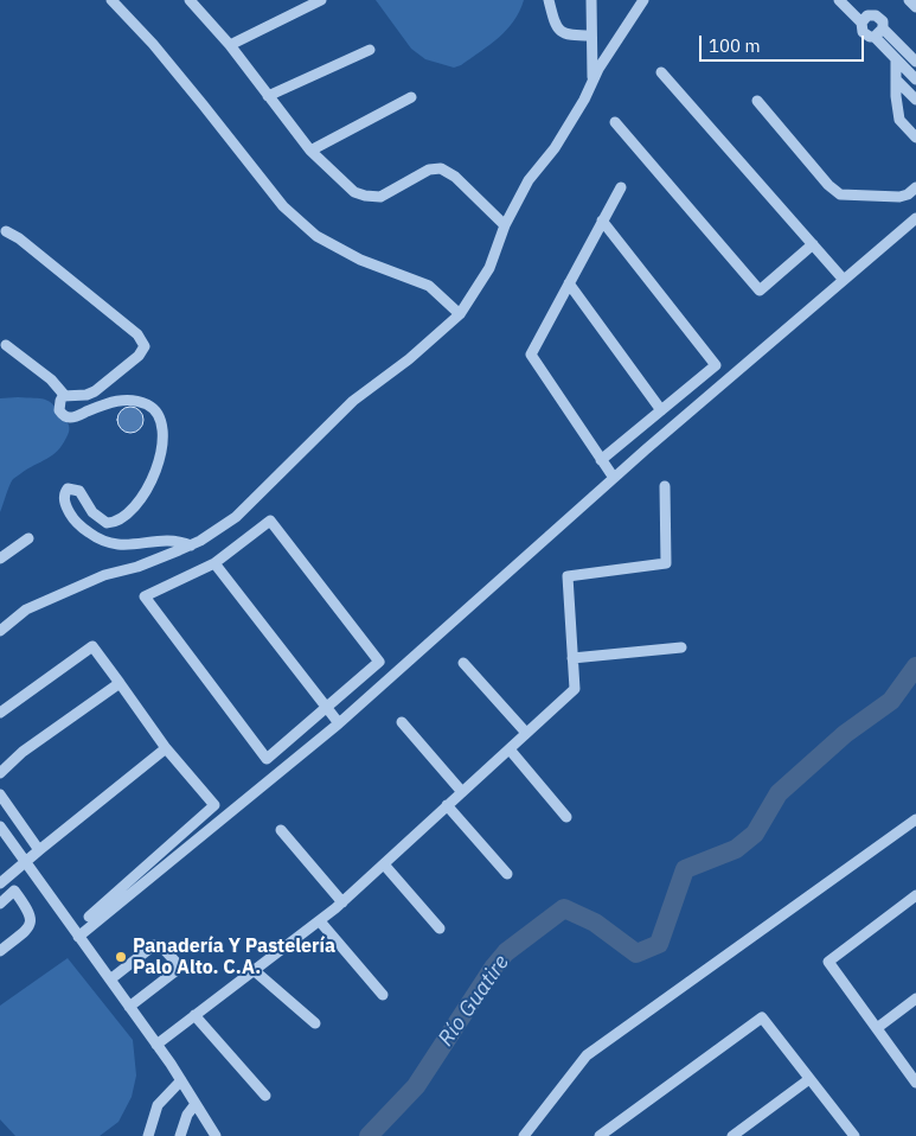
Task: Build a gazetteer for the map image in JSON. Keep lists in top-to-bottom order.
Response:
{
  "water": ["Río Guatire"],
  "places": ["Panadería Y Pastelería Palo Alto. C.A."],
  "scale_bar": "100 m"
}
